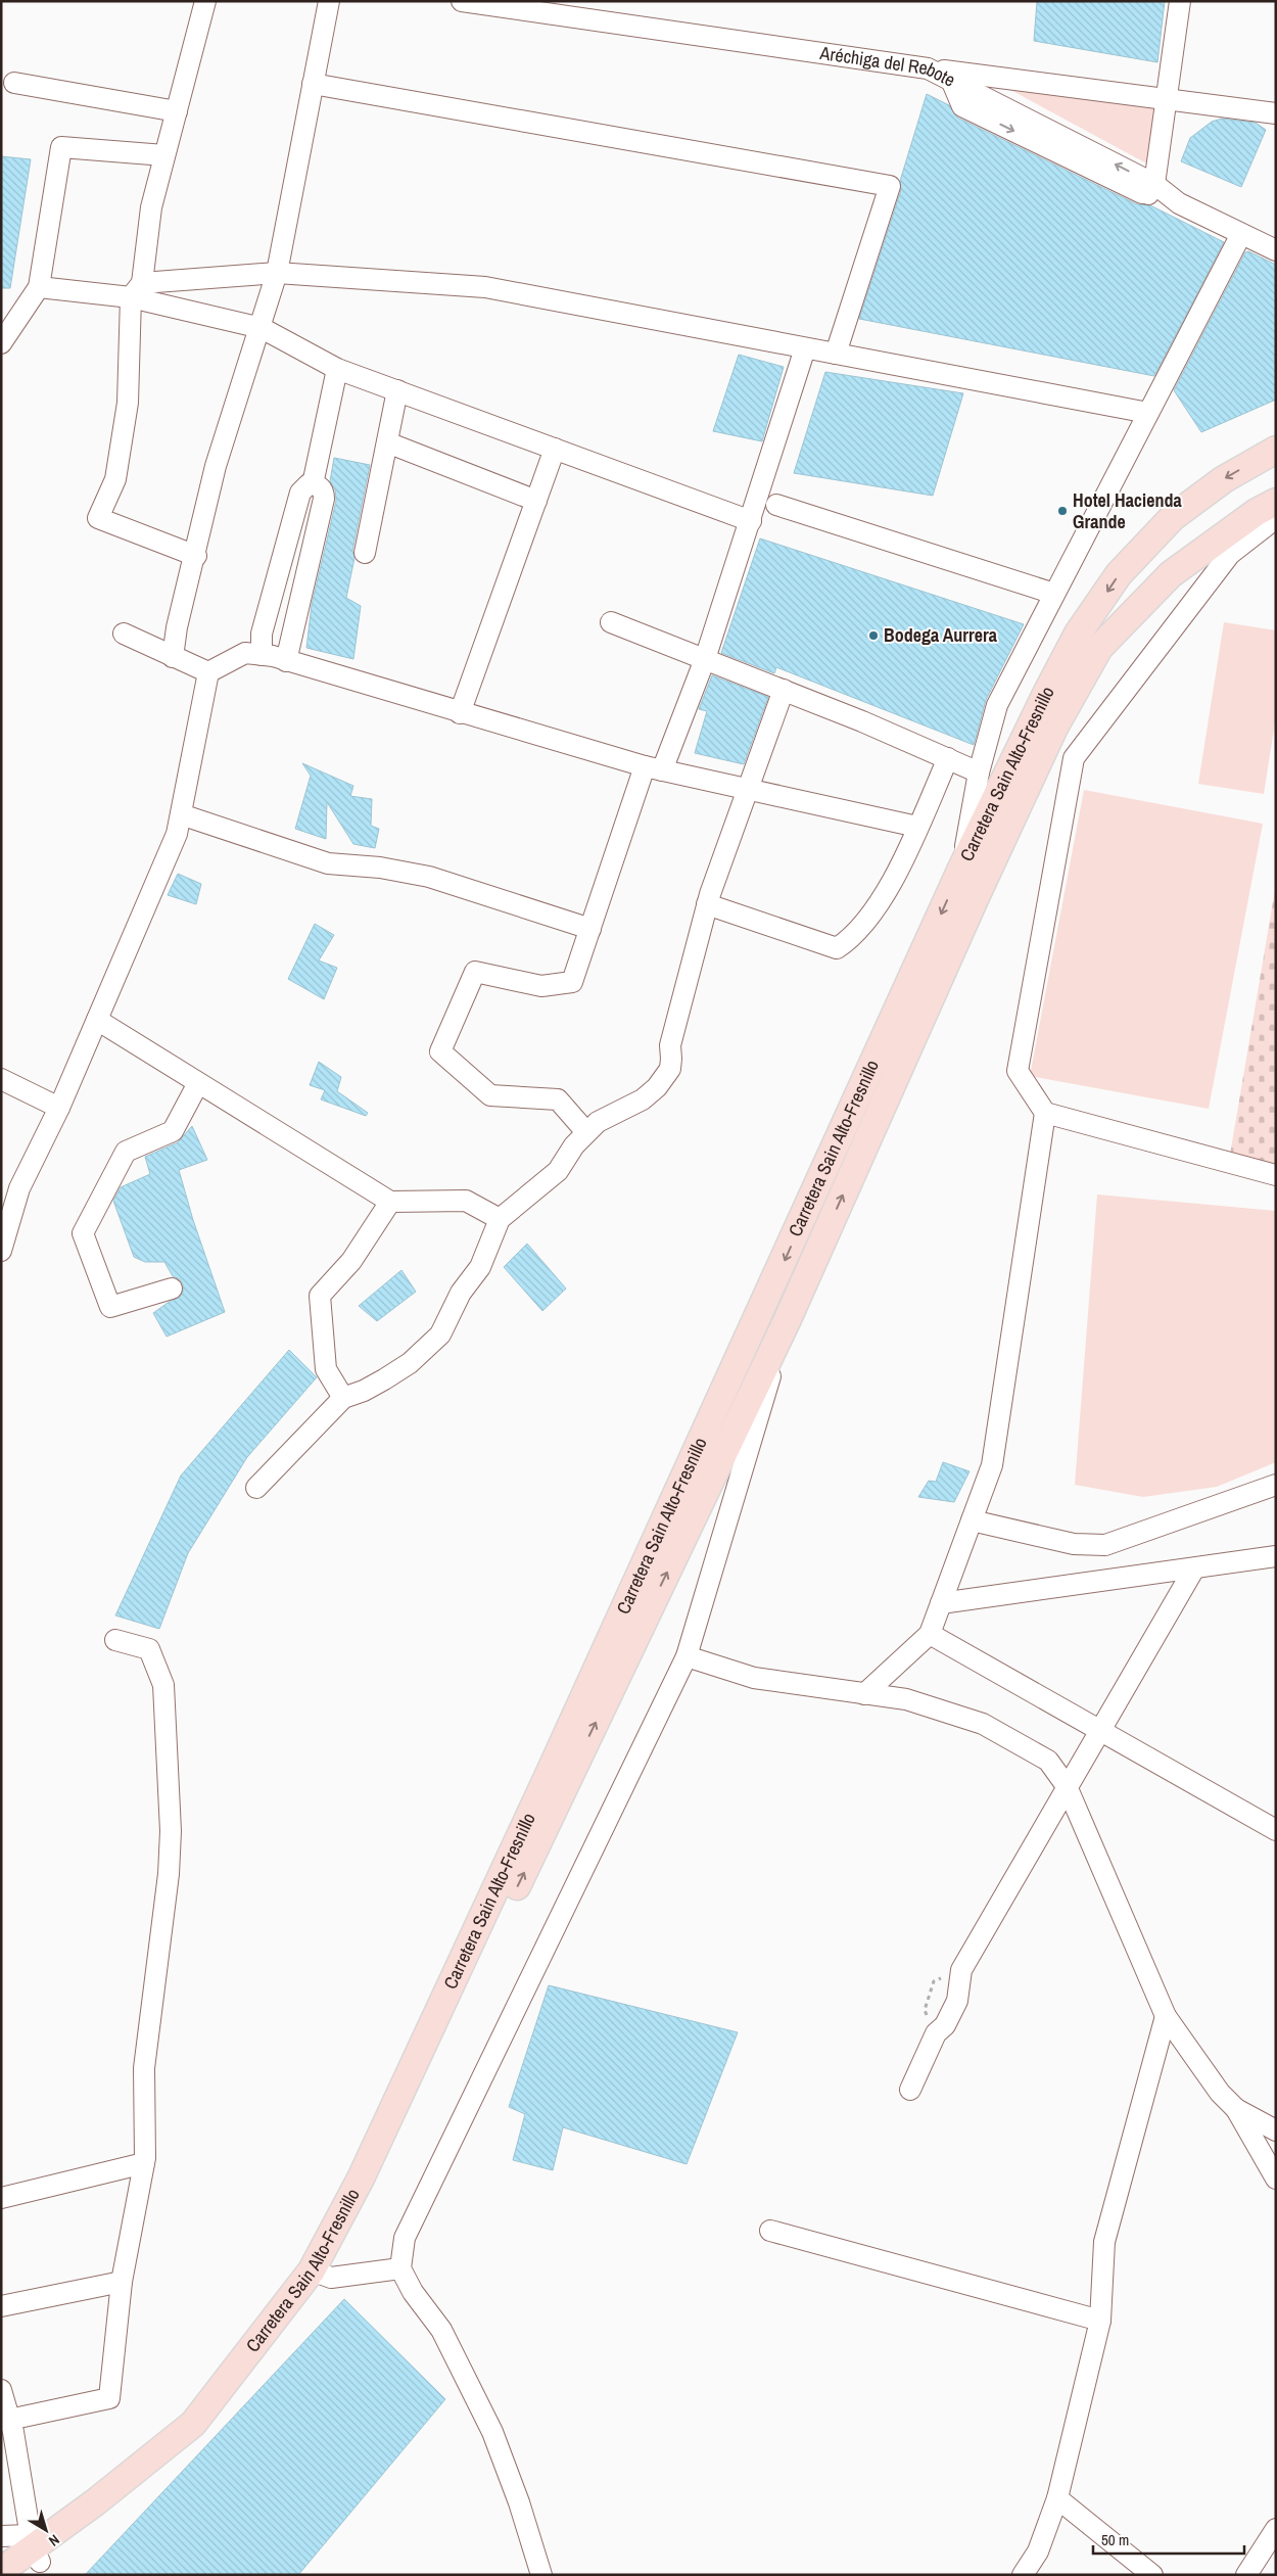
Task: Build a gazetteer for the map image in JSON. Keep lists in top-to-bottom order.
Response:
{
  "streets": {
    "main road": ["Carretera Sain Alto-Fresnillo"],
    "street": ["Aréchiga del Rebote"]
  },
  "places": ["Hotel Hacienda Grande", "Bodega Aurrera"],
  "scale_bar": "50 m",
  "north": "bottom right"
}
